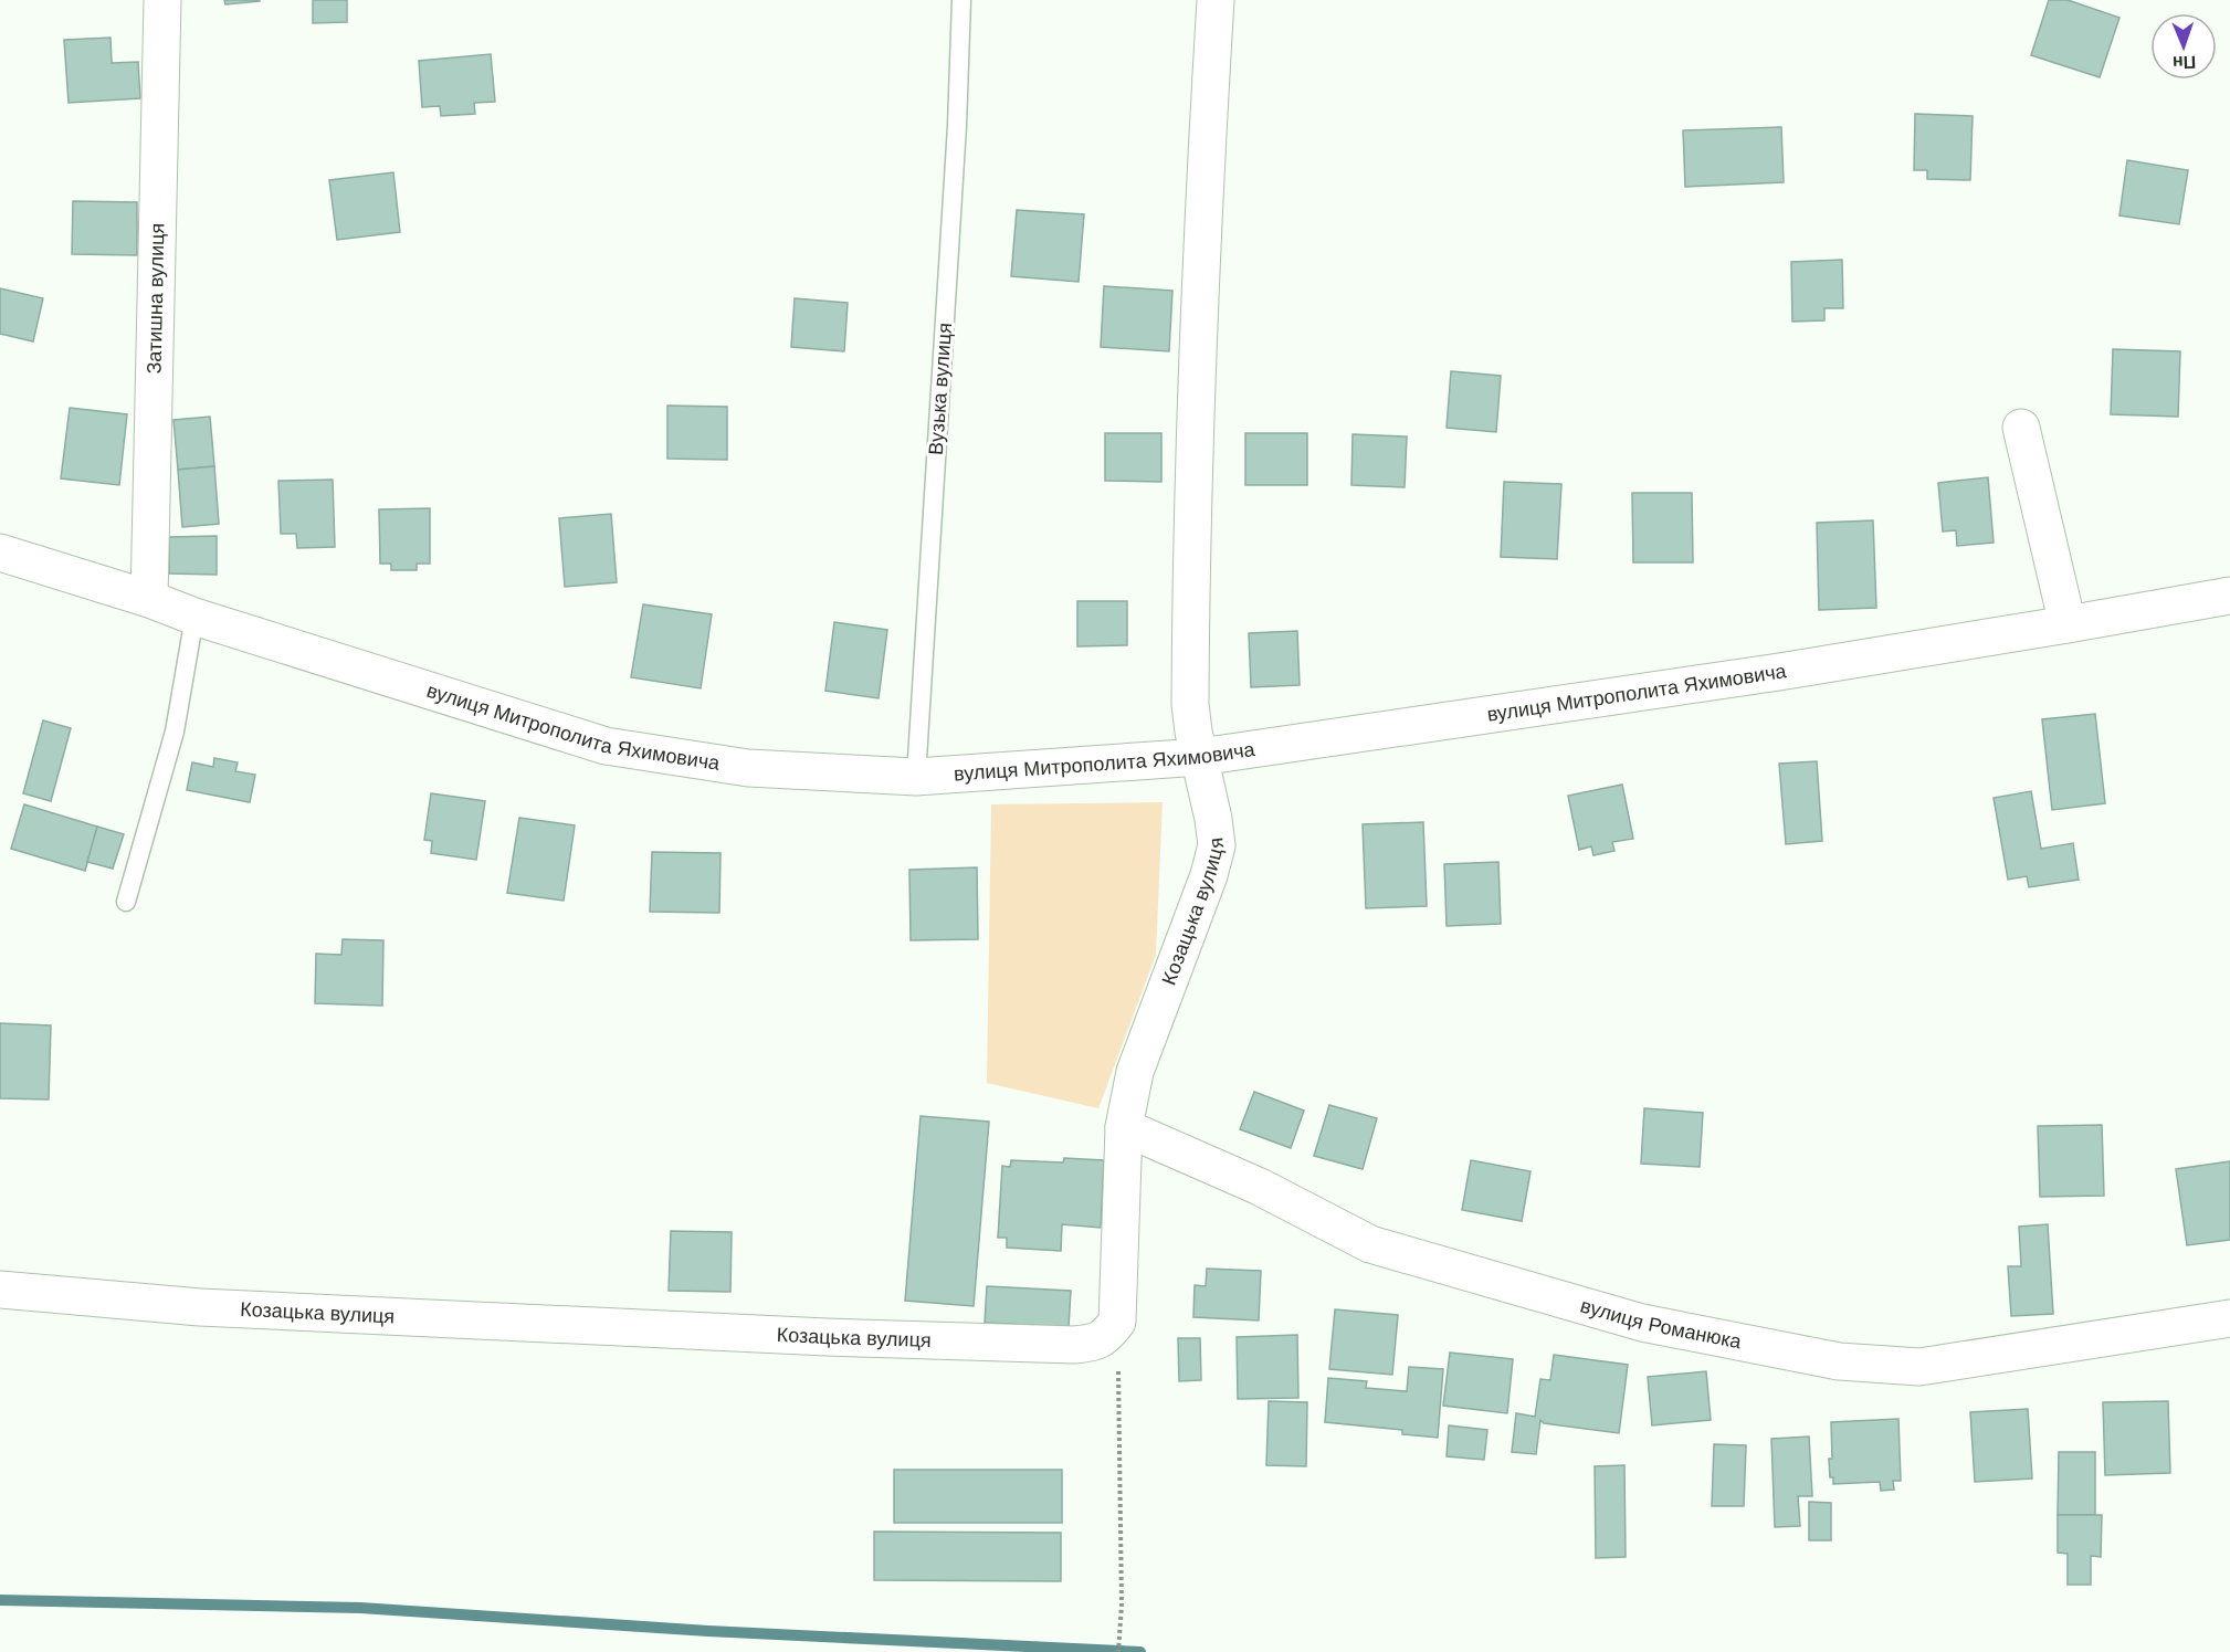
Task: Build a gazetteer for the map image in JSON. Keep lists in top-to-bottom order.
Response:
{
  "streets": {
    "street": [
      "Затишна вулиця",
      "вулиця Митрополита Яхимовича",
      "Козацька вулиця",
      "вулиця Романюка"
    ],
    "lane": ["Вузька вулиця"]
  },
  "crossings": [
    ["Затишна вулиця", "вулиця Митрополита Яхимовича"],
    ["Вузька вулиця", "вулиця Митрополита Яхимовича"],
    ["вулиця Митрополита Яхимовича", "Козацька вулиця"],
    ["Козацька вулиця", "вулиця Романюка"]
  ],
  "north": "bottom"
}
